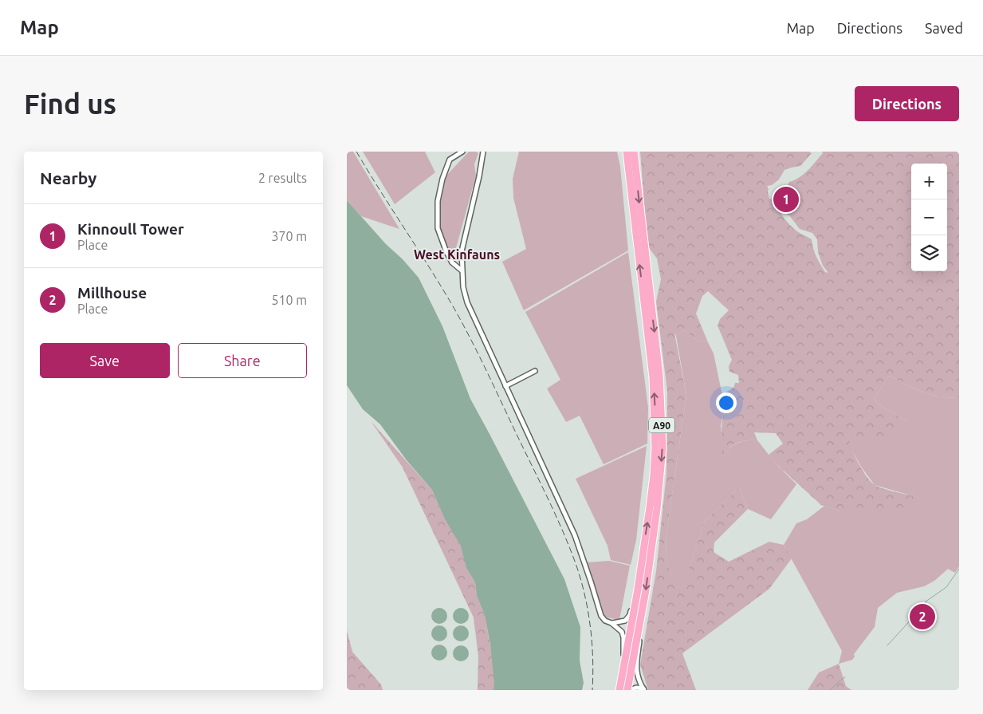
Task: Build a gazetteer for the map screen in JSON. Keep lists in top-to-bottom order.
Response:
{
  "streets": {
    "highway": ["A90"]
  },
  "districts": ["West Kinfauns"],
  "page": {
    "header": "Map",
    "nav": ["Map", "Directions", "Saved"],
    "buttons": [
      "Directions",
      ["Save", "Share"]
    ],
    "title": "Find us",
    "heading": ["Nearby", "2 results"],
    "map_buttons": ["+", "−"],
    "pins": ["1", "2"],
    "list": [
      {
        "mark": "1",
        "name": "Kinnoull Tower",
        "note": "Place",
        "value": "370 m"
      },
      {
        "mark": "2",
        "name": "Millhouse",
        "note": "Place",
        "value": "510 m"
      }
    ]
  }
}
